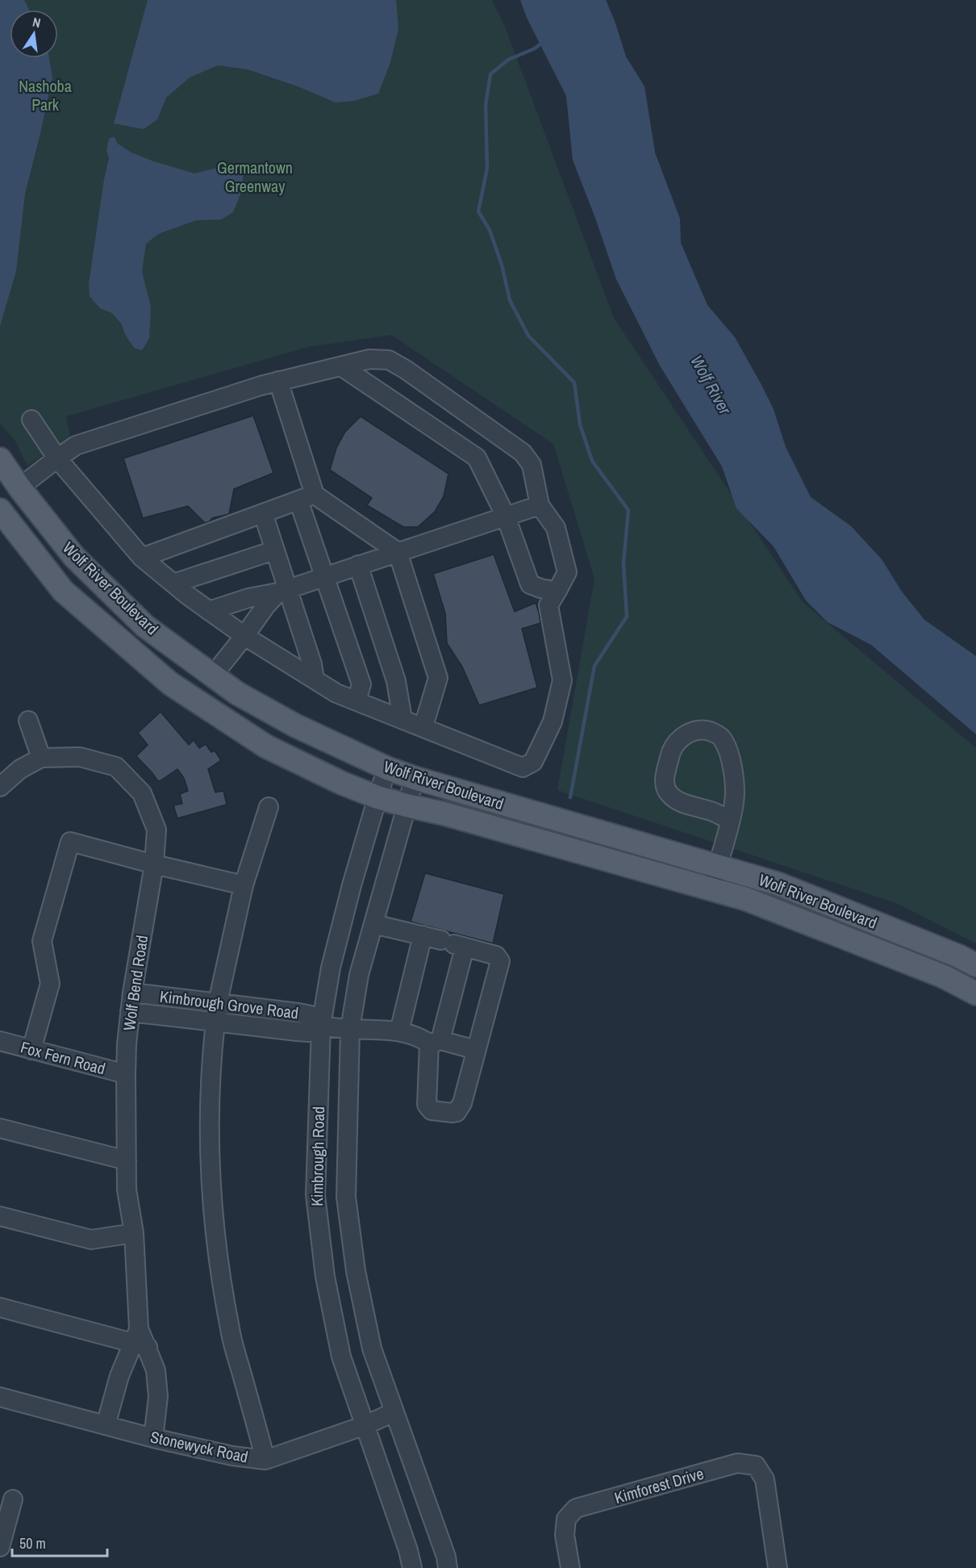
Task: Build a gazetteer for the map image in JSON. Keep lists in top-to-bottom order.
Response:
{
  "streets": {
    "main road": ["Wolf River Boulevard"],
    "street": [
      "Wolf Bend Road",
      "Kimbrough Grove Road",
      "Fox Fern Road",
      "Kimbrough Road",
      "Stonewyck Road",
      "Kimforest Drive"
    ]
  },
  "crossings": [
    ["Wolf River Boulevard", "Kimbrough Road"],
    ["Wolf Bend Road", "Kimbrough Grove Road"],
    ["Wolf Bend Road", "Fox Fern Road"],
    ["Wolf Bend Road", "Stonewyck Road"],
    ["Kimbrough Grove Road", "Kimbrough Road"],
    ["Kimbrough Road", "Stonewyck Road"]
  ],
  "water": ["Wolf River"],
  "parks": ["Nashoba Park", "Germantown Greenway"],
  "scale_bar": "50 m",
  "north": "top"
}
